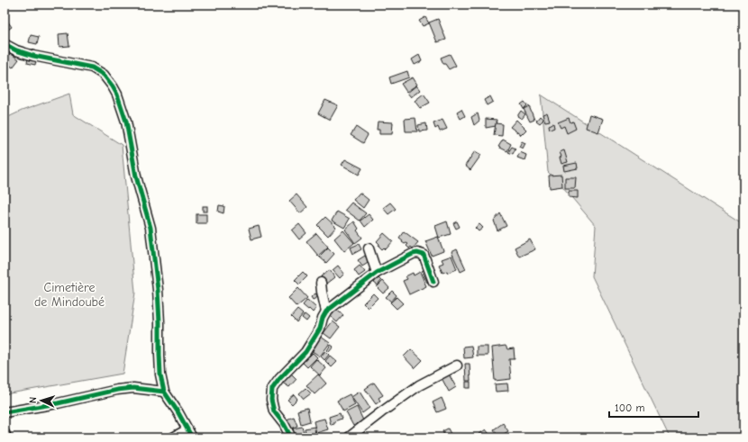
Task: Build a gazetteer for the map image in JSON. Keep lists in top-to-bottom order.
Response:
{
  "parks": ["Cimetière de Mindoubé"],
  "scale_bar": "100 m",
  "north": "left"
}
